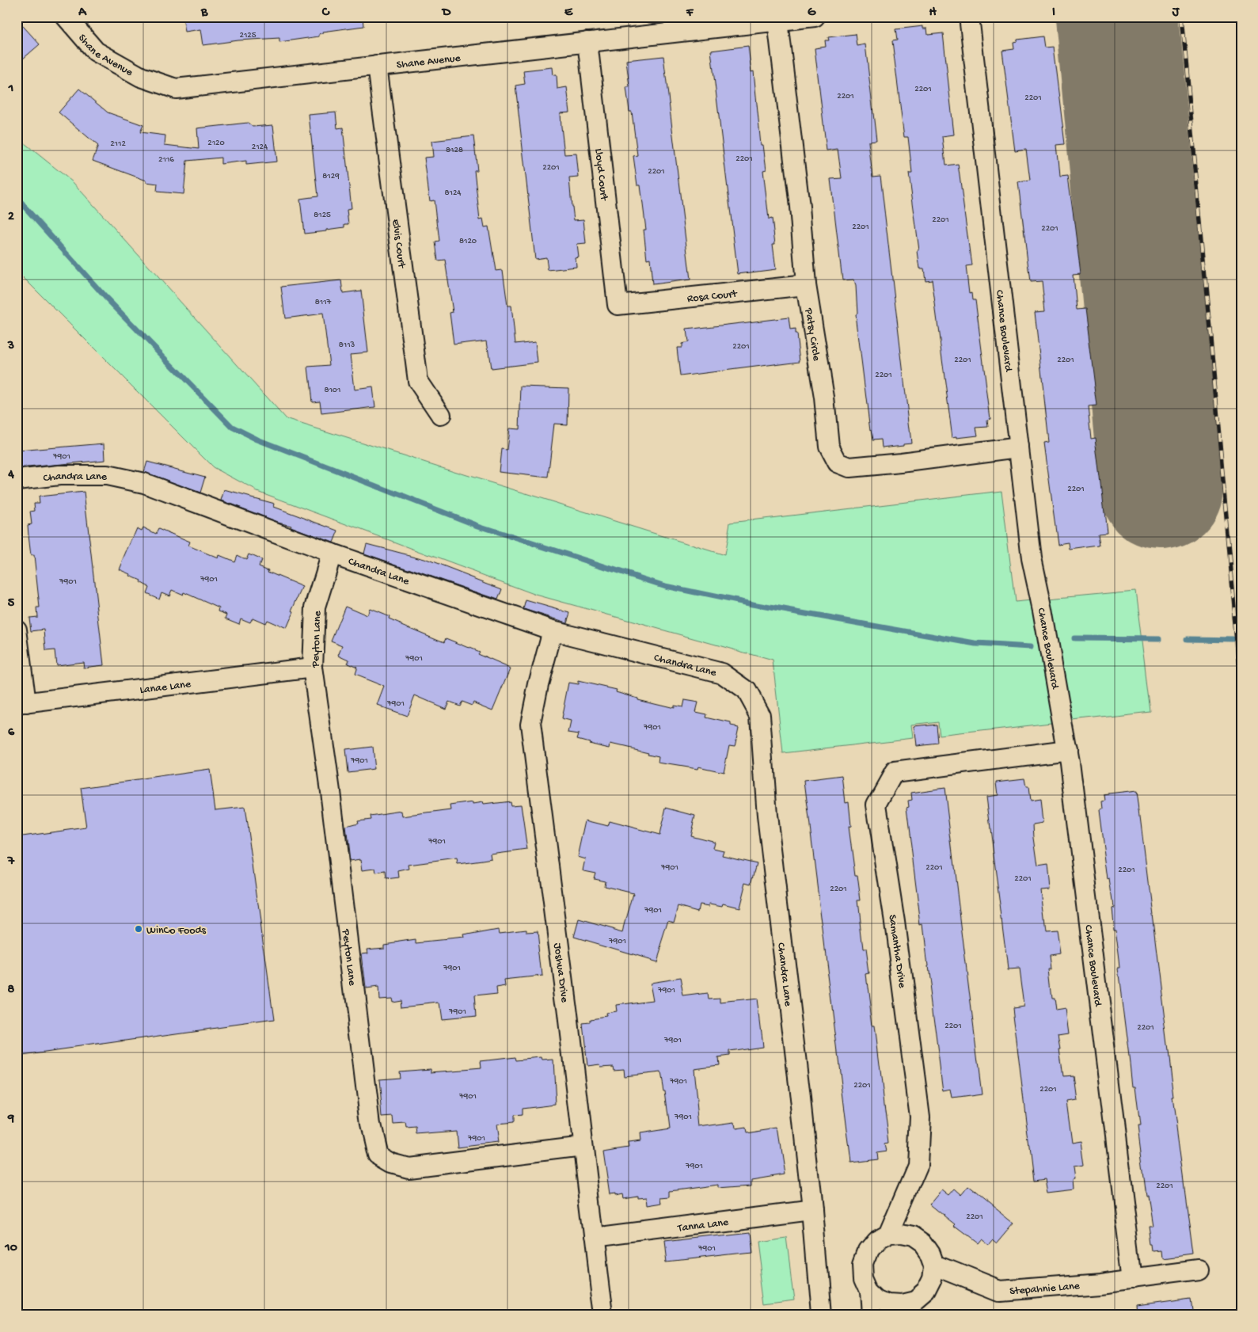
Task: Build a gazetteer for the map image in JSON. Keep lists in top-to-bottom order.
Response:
{
  "streets": {
    "street": [
      "Shane Avenue",
      "Lloyd Court",
      "Elvis Court",
      "Rosa Court",
      "Chance Boulevard",
      "Patsy Circle",
      "Chandra Lane",
      "Peyton Lane",
      "Lanae Lane",
      "Samantha Drive",
      "Joshua Drive",
      "Tanna Lane",
      "Stepahnie Lane"
    ]
  },
  "crossings": [
    ["Shane Avenue", "Lloyd Court"],
    ["Shane Avenue", "Elvis Court"],
    ["Shane Avenue", "Patsy Circle"],
    ["Lloyd Court", "Rosa Court"],
    ["Rosa Court", "Patsy Circle"],
    ["Chance Boulevard", "Patsy Circle"],
    ["Chance Boulevard", "Samantha Drive"],
    ["Chance Boulevard", "Stepahnie Lane"],
    ["Chandra Lane", "Peyton Lane"],
    ["Chandra Lane", "Joshua Drive"],
    ["Chandra Lane", "Tanna Lane"],
    ["Peyton Lane", "Lanae Lane"],
    ["Peyton Lane", "Joshua Drive"],
    ["Samantha Drive", "Stepahnie Lane"],
    ["Joshua Drive", "Tanna Lane"]
  ],
  "places": ["WinCo Foods"],
  "house_numbers": [
    "2125",
    "2201",
    "2201",
    "2201",
    "2120",
    "2112",
    "2124",
    "8128",
    "2201",
    "2116",
    "2201",
    "2201",
    "8129",
    "8124",
    "8125",
    "2201",
    "2201",
    "2201",
    "8120",
    "8117",
    "8113",
    "2201",
    "2201",
    "2201",
    "2201",
    "8101",
    "7901",
    "2201",
    "7901",
    "7901",
    "7901",
    "7901",
    "7901",
    "7901",
    "7901",
    "7901",
    "2201",
    "2201",
    "2201",
    "2201",
    "7901",
    "7901",
    "7901",
    "7901",
    "7901",
    "2201",
    "2201",
    "7901",
    "7901",
    "2201",
    "2201",
    "7901",
    "7901",
    "7901",
    "7901",
    "2201",
    "2201",
    "7901"
  ],
  "grid": {
    "columns": [
      "A",
      "B",
      "C",
      "D",
      "E",
      "F",
      "G",
      "H",
      "I",
      "J"
    ],
    "rows": [
      "1",
      "2",
      "3",
      "4",
      "5",
      "6",
      "7",
      "8",
      "9",
      "10"
    ]
  }
}
